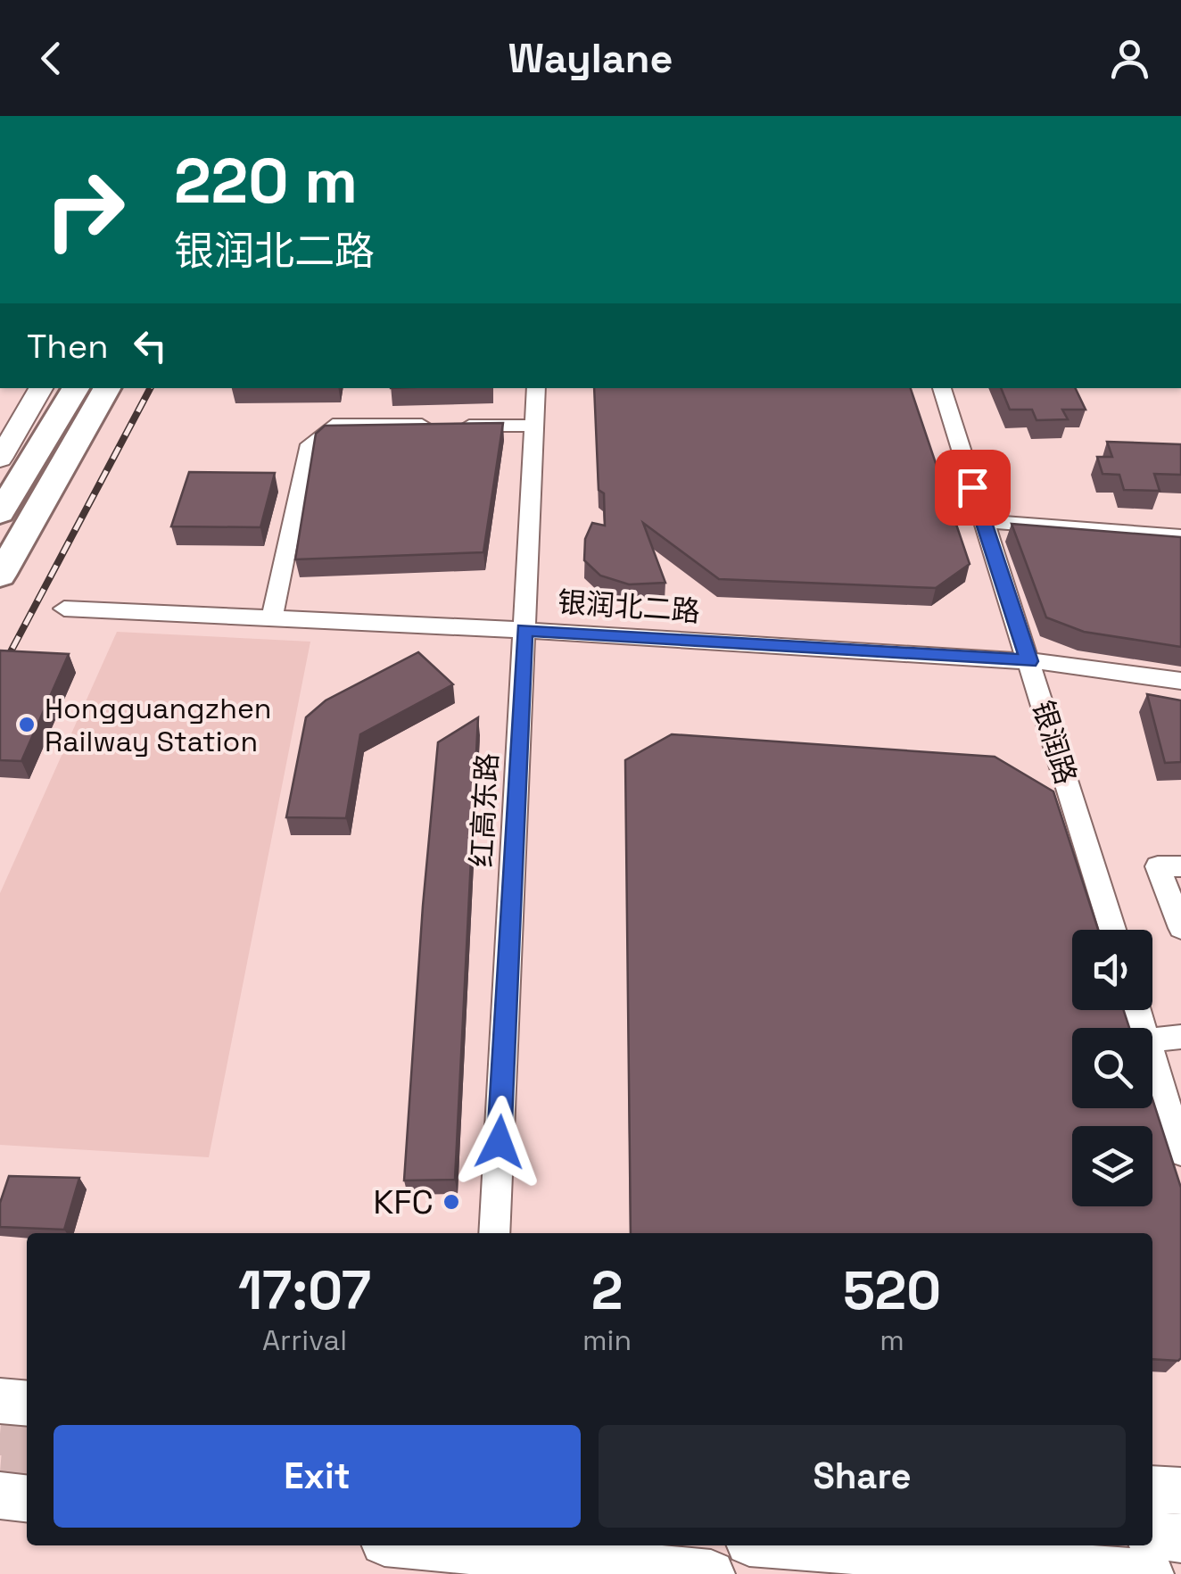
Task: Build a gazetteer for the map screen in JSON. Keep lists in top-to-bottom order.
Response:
{
  "streets": {
    "street": ["银润北二路", "银润路", "红高东路"]
  },
  "crossings": [
    ["银润北二路", "银润路"],
    ["银润北二路", "红高东路"]
  ],
  "places": ["Hongguangzhen Railway Station", "KFC"],
  "page": {
    "header": "Waylane",
    "turn": ["220 m", "银润北二路"],
    "then": "Then",
    "eta": [
      "17:07",
      "Arrival",
      "2",
      "min",
      "520",
      "m"
    ],
    "buttons": ["Exit", "Share"]
  }
}
